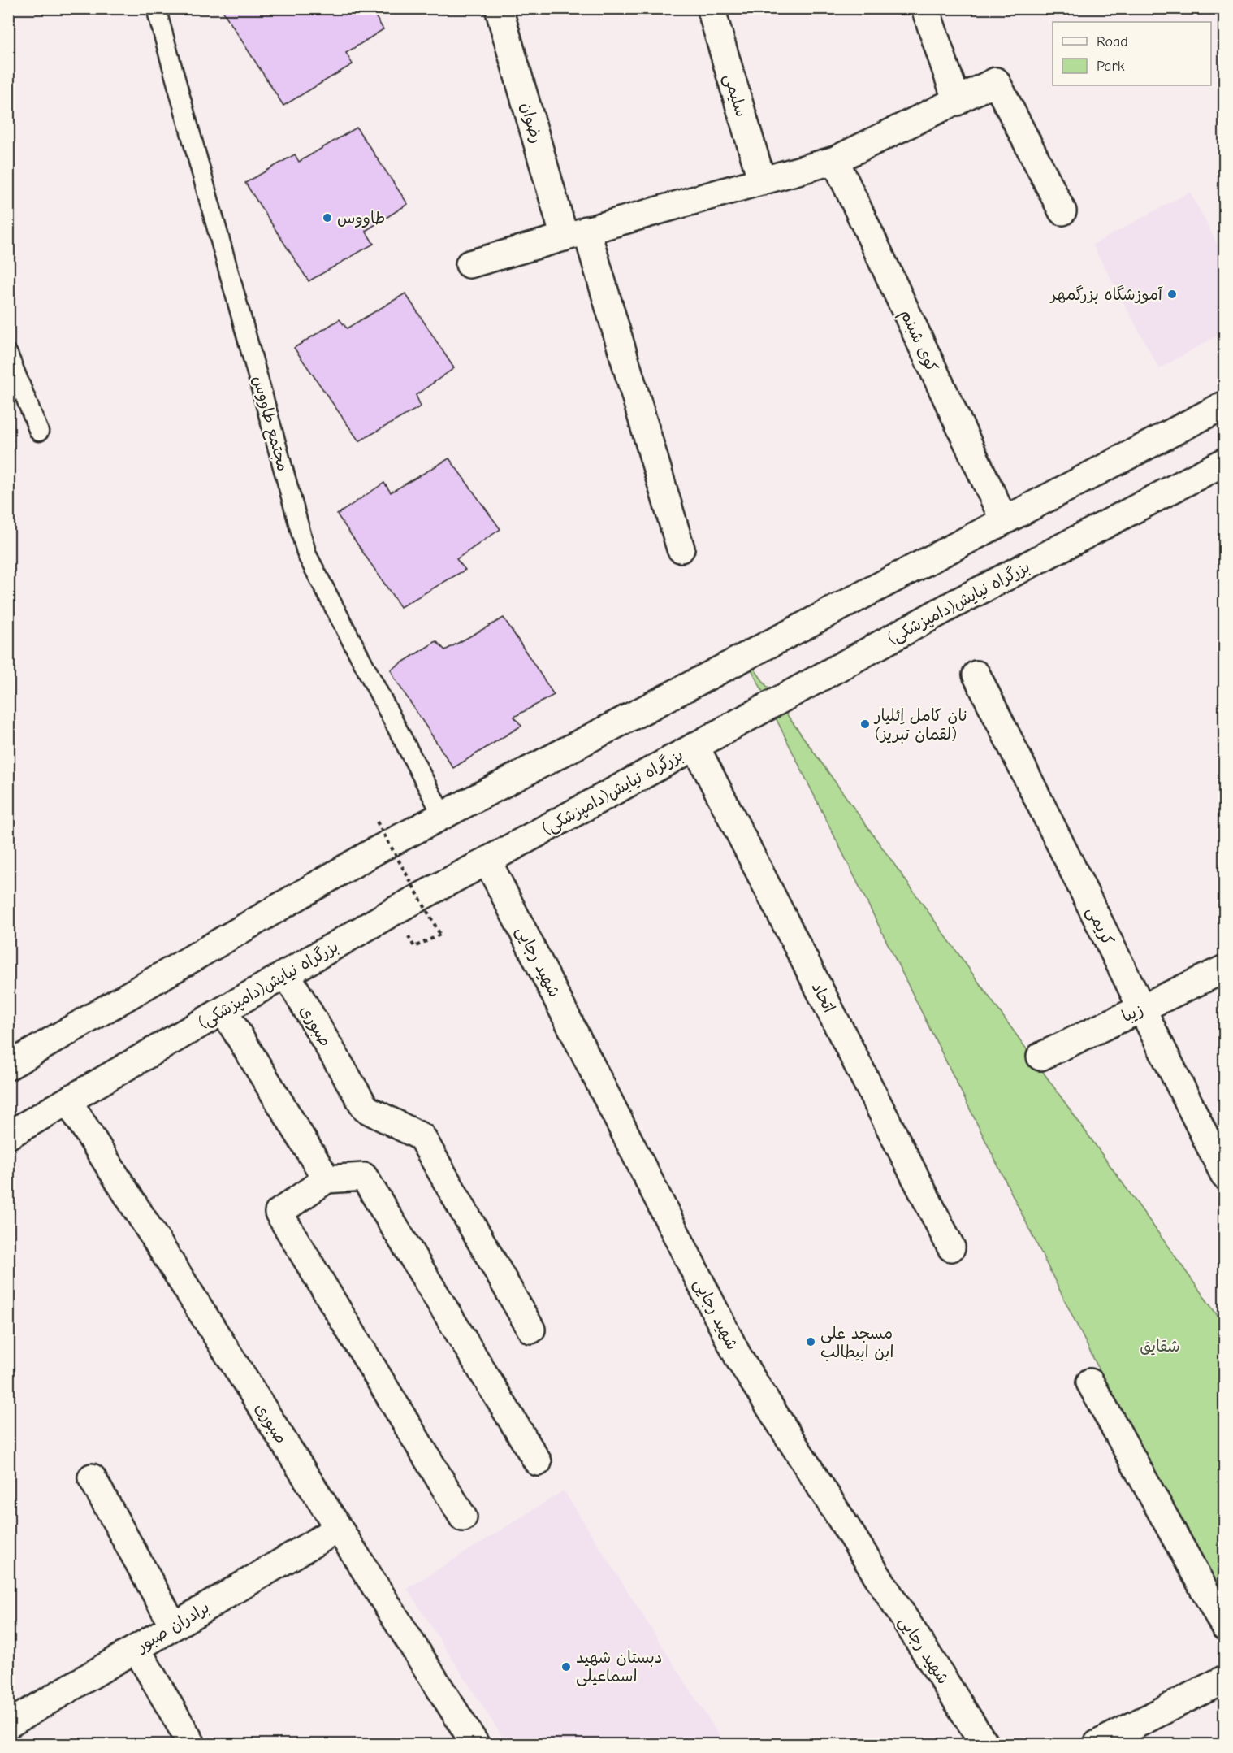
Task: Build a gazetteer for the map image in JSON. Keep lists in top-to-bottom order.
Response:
{
  "streets": {
    "main road": [
      "سلیمی",
      "رضوان",
      "کوی شبنم",
      "بزرگراه نیایش(دامپزشکی)",
      "کریمی",
      "شهید رجایی",
      "اتحاد",
      "زیبا",
      "صبوری",
      "برادران صبور"
    ],
    "lane": ["مجتمع طاووس"]
  },
  "crossings": [
    ["بزرگراه نیایش(دامپزشکی)", "شهید رجایی"],
    ["بزرگراه نیایش(دامپزشکی)", "اتحاد"],
    ["بزرگراه نیایش(دامپزشکی)", "صبوری"],
    ["کریمی", "زیبا"],
    ["صبوری", "برادران صبور"]
  ],
  "parks": ["شقایق"],
  "places": [
    "طاووس",
    "آموزشگاه بزرگمهر",
    "نان کامل اِئلیار (لقمان تبریز)",
    "مسجد علی ابن ابیطالب",
    "دبستان شهید اسماعیلی"
  ],
  "legend": ["Road", "Park"]
}
